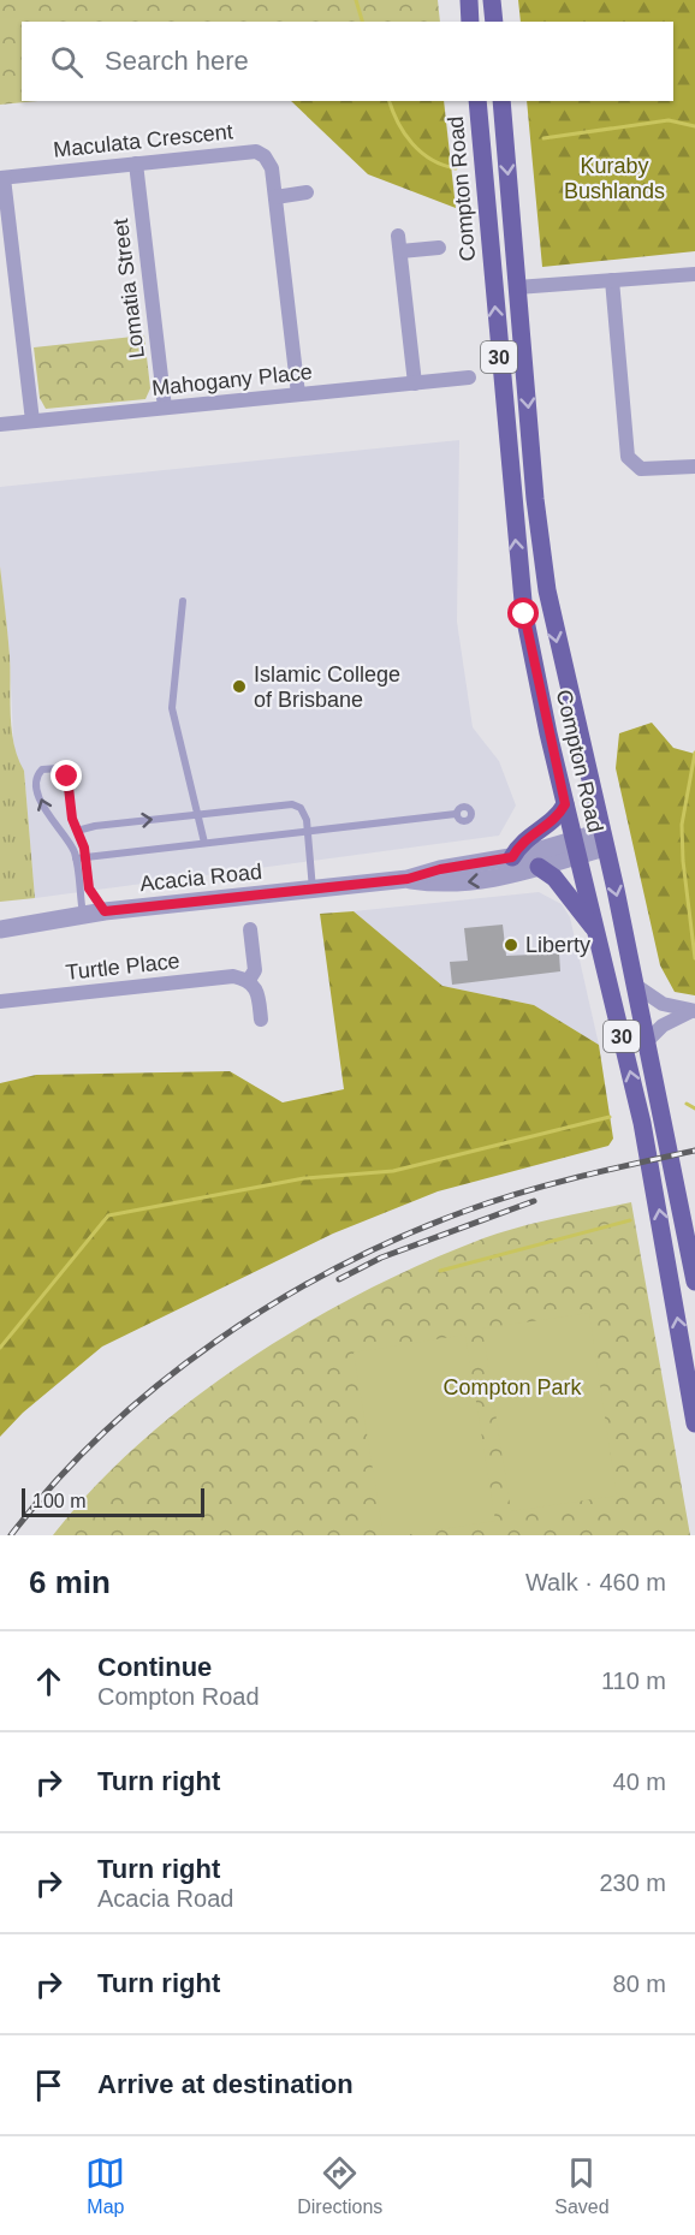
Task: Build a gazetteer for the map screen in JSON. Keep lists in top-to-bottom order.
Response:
{
  "streets": {
    "main road": ["Compton Road", "30"],
    "street": [
      "Maculata Crescent",
      "Lomatia Street",
      "Mahogany Place",
      "Acacia Road",
      "Turtle Place"
    ]
  },
  "crossings": [
    ["Maculata Crescent", "Lomatia Street"],
    ["Maculata Crescent", "Mahogany Place"],
    ["Compton Road", "Acacia Road"],
    ["Lomatia Street", "Mahogany Place"]
  ],
  "parks": ["Kuraby Bushlands", "Compton Park"],
  "places": ["Islamic College of Brisbane", "Liberty"],
  "scale_bar": "100 m",
  "page": {
    "search": "Search here",
    "scale": "100 m",
    "heading": ["6 min", "Walk · 460 m"],
    "list": [
      ["Continue", "Compton Road", "110 m"],
      ["Turn right", "40 m"],
      ["Turn right", "Acacia Road", "230 m"],
      ["Turn right", "80 m"],
      "Arrive at destination"
    ],
    "nav": ["Map", "Directions", "Saved"]
  }
}
